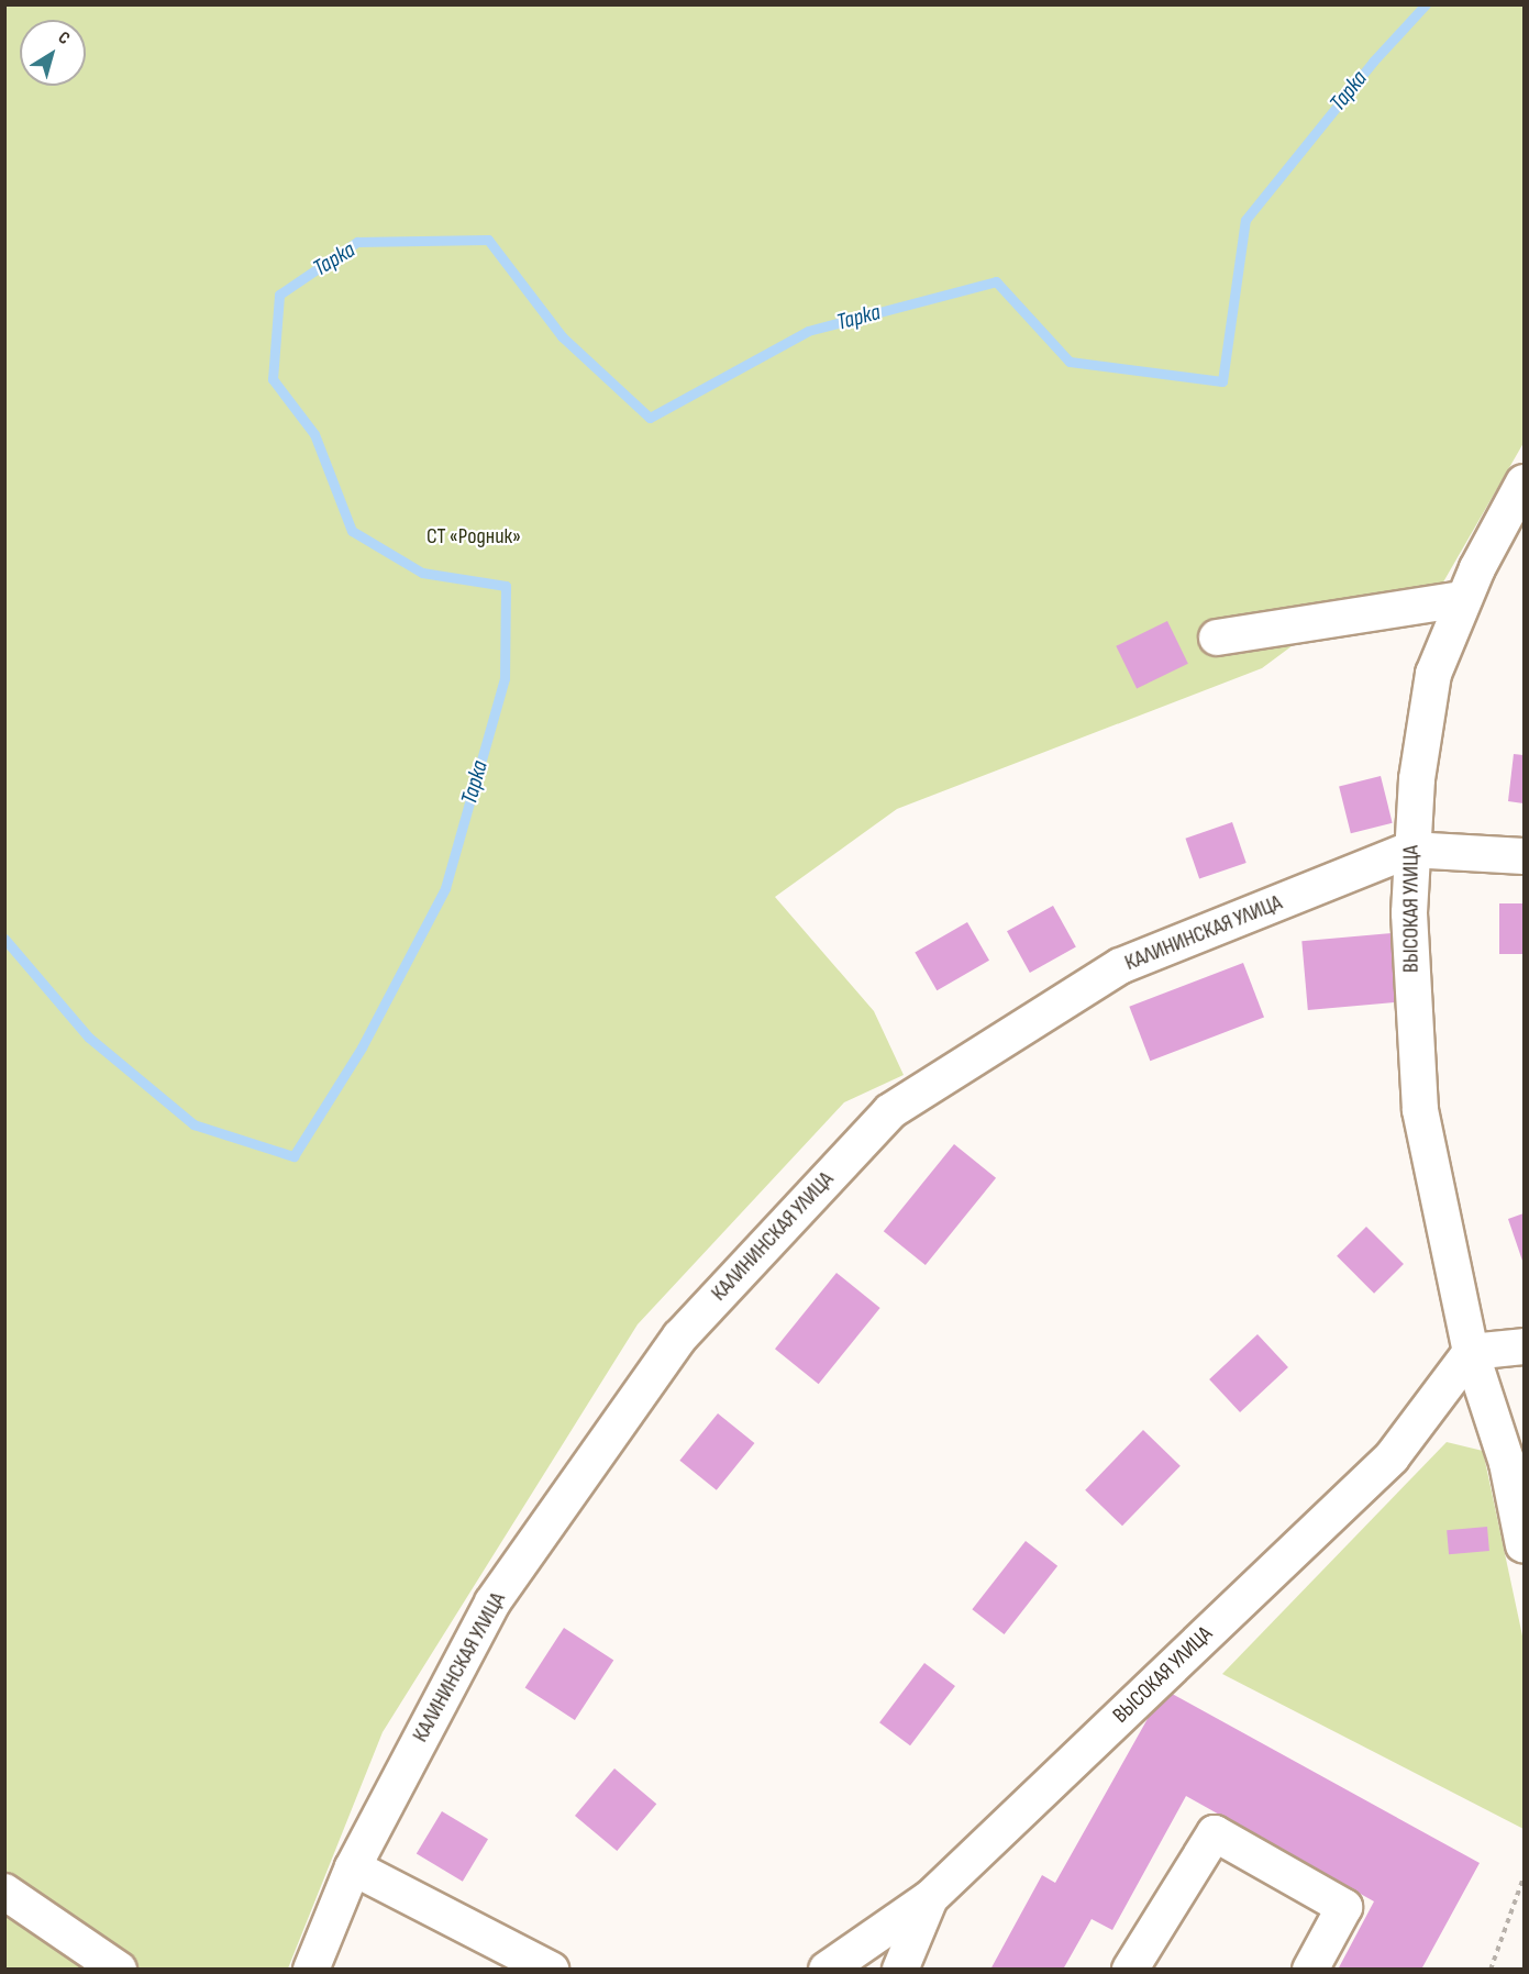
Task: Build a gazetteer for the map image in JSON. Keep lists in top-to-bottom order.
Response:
{
  "streets": {
    "street": ["ВЫСОКАЯ УЛИЦА", "КАЛИНИНСКАЯ УЛИЦА"]
  },
  "crossings": [
    ["ВЫСОКАЯ УЛИЦА", "КАЛИНИНСКАЯ УЛИЦА"]
  ],
  "water": ["Тарка"],
  "parks": ["СТ «Родник»"],
  "north": "top right"
}
